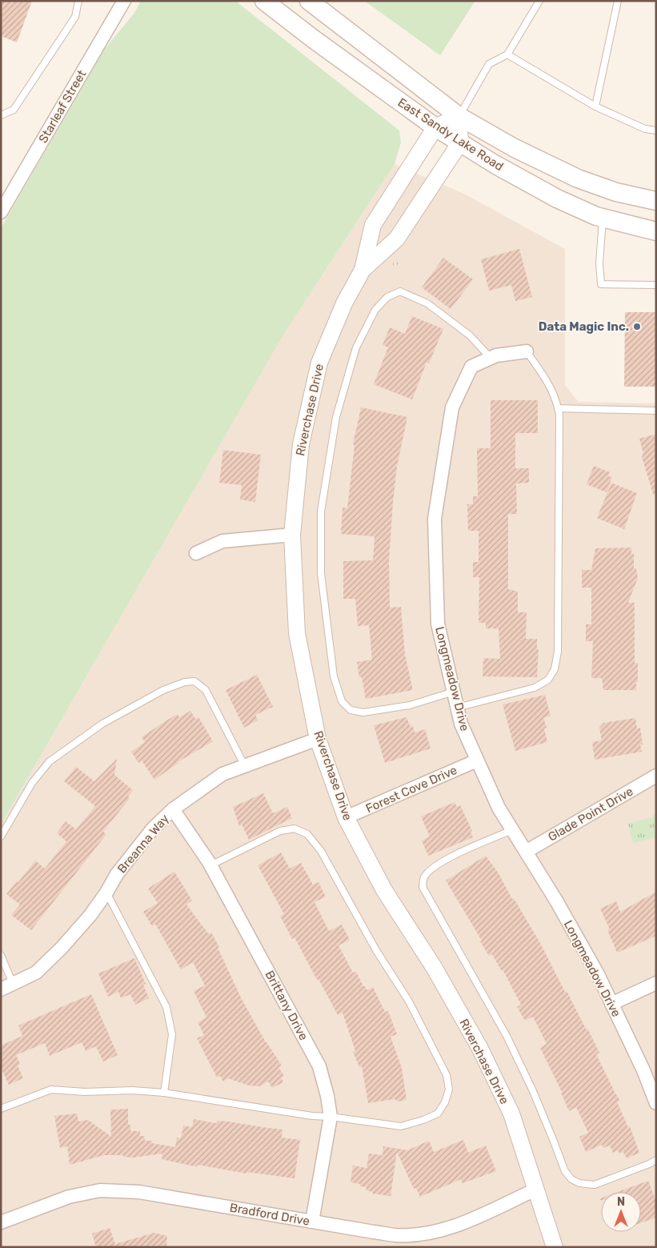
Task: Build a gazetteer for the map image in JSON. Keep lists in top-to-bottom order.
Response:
{
  "streets": {
    "main road": ["East Sandy Lake Road"],
    "street": [
      "Starleaf Street",
      "Riverchase Drive",
      "Longmeadow Drive",
      "Forest Cove Drive",
      "Glade Point Drive",
      "Breanna Way",
      "Brittany Drive",
      "Bradford Drive"
    ]
  },
  "crossings": [
    ["East Sandy Lake Road", "Riverchase Drive"],
    ["Riverchase Drive", "Forest Cove Drive"],
    ["Riverchase Drive", "Breanna Way"],
    ["Riverchase Drive", "Bradford Drive"],
    ["Longmeadow Drive", "Forest Cove Drive"],
    ["Longmeadow Drive", "Glade Point Drive"],
    ["Breanna Way", "Brittany Drive"],
    ["Brittany Drive", "Bradford Drive"]
  ],
  "places": ["Data Magic Inc."],
  "north": "top"
}
